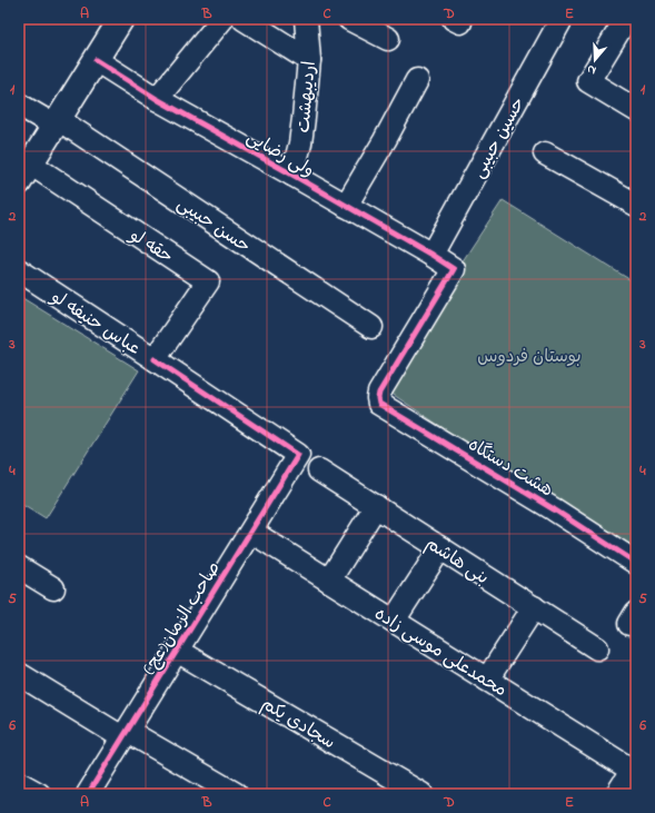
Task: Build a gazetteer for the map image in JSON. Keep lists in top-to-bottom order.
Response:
{
  "streets": {
    "street": [
      "اردیبهشت",
      "حسین حبیبی",
      "ولی رضایی",
      "حسن حبیبی",
      "حقه لو",
      "عباس حنیفه لو",
      "هشت دستگاه",
      "بنی هاشم",
      "صاحب الزمان(عج)",
      "محمدعلی موسی زاده",
      "سجادی یکم"
    ]
  },
  "crossings": [
    ["اردیبهشت", "ولی رضایی"],
    ["حسین حبیبی", "ولی رضایی"],
    ["ولی رضایی", "هشت دستگاه"],
    ["حقه لو", "عباس حنیفه لو"],
    ["عباس حنیفه لو", "صاحب الزمان(عج)"],
    ["صاحب الزمان(عج)", "محمدعلی موسی زاده"],
    ["صاحب الزمان(عج)", "سجادی یکم"]
  ],
  "parks": ["بوستان فردوس"],
  "north": "bottom",
  "grid": {
    "columns": [
      "A",
      "B",
      "C",
      "D",
      "E"
    ],
    "rows": [
      "1",
      "2",
      "3",
      "4",
      "5",
      "6"
    ]
  }
}
